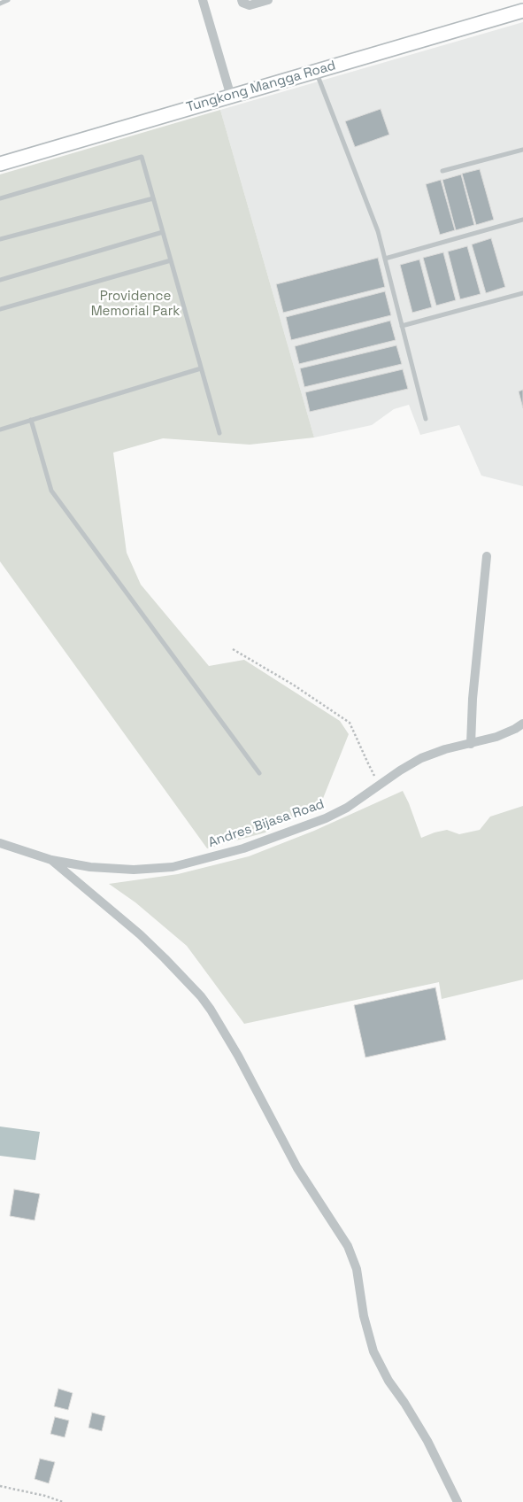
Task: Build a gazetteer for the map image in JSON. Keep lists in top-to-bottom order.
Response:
{
  "streets": {
    "street": ["Tungkong Mangga Road", "Andres Bijasa Road"]
  },
  "parks": ["Providence Memorial Park"]
}
